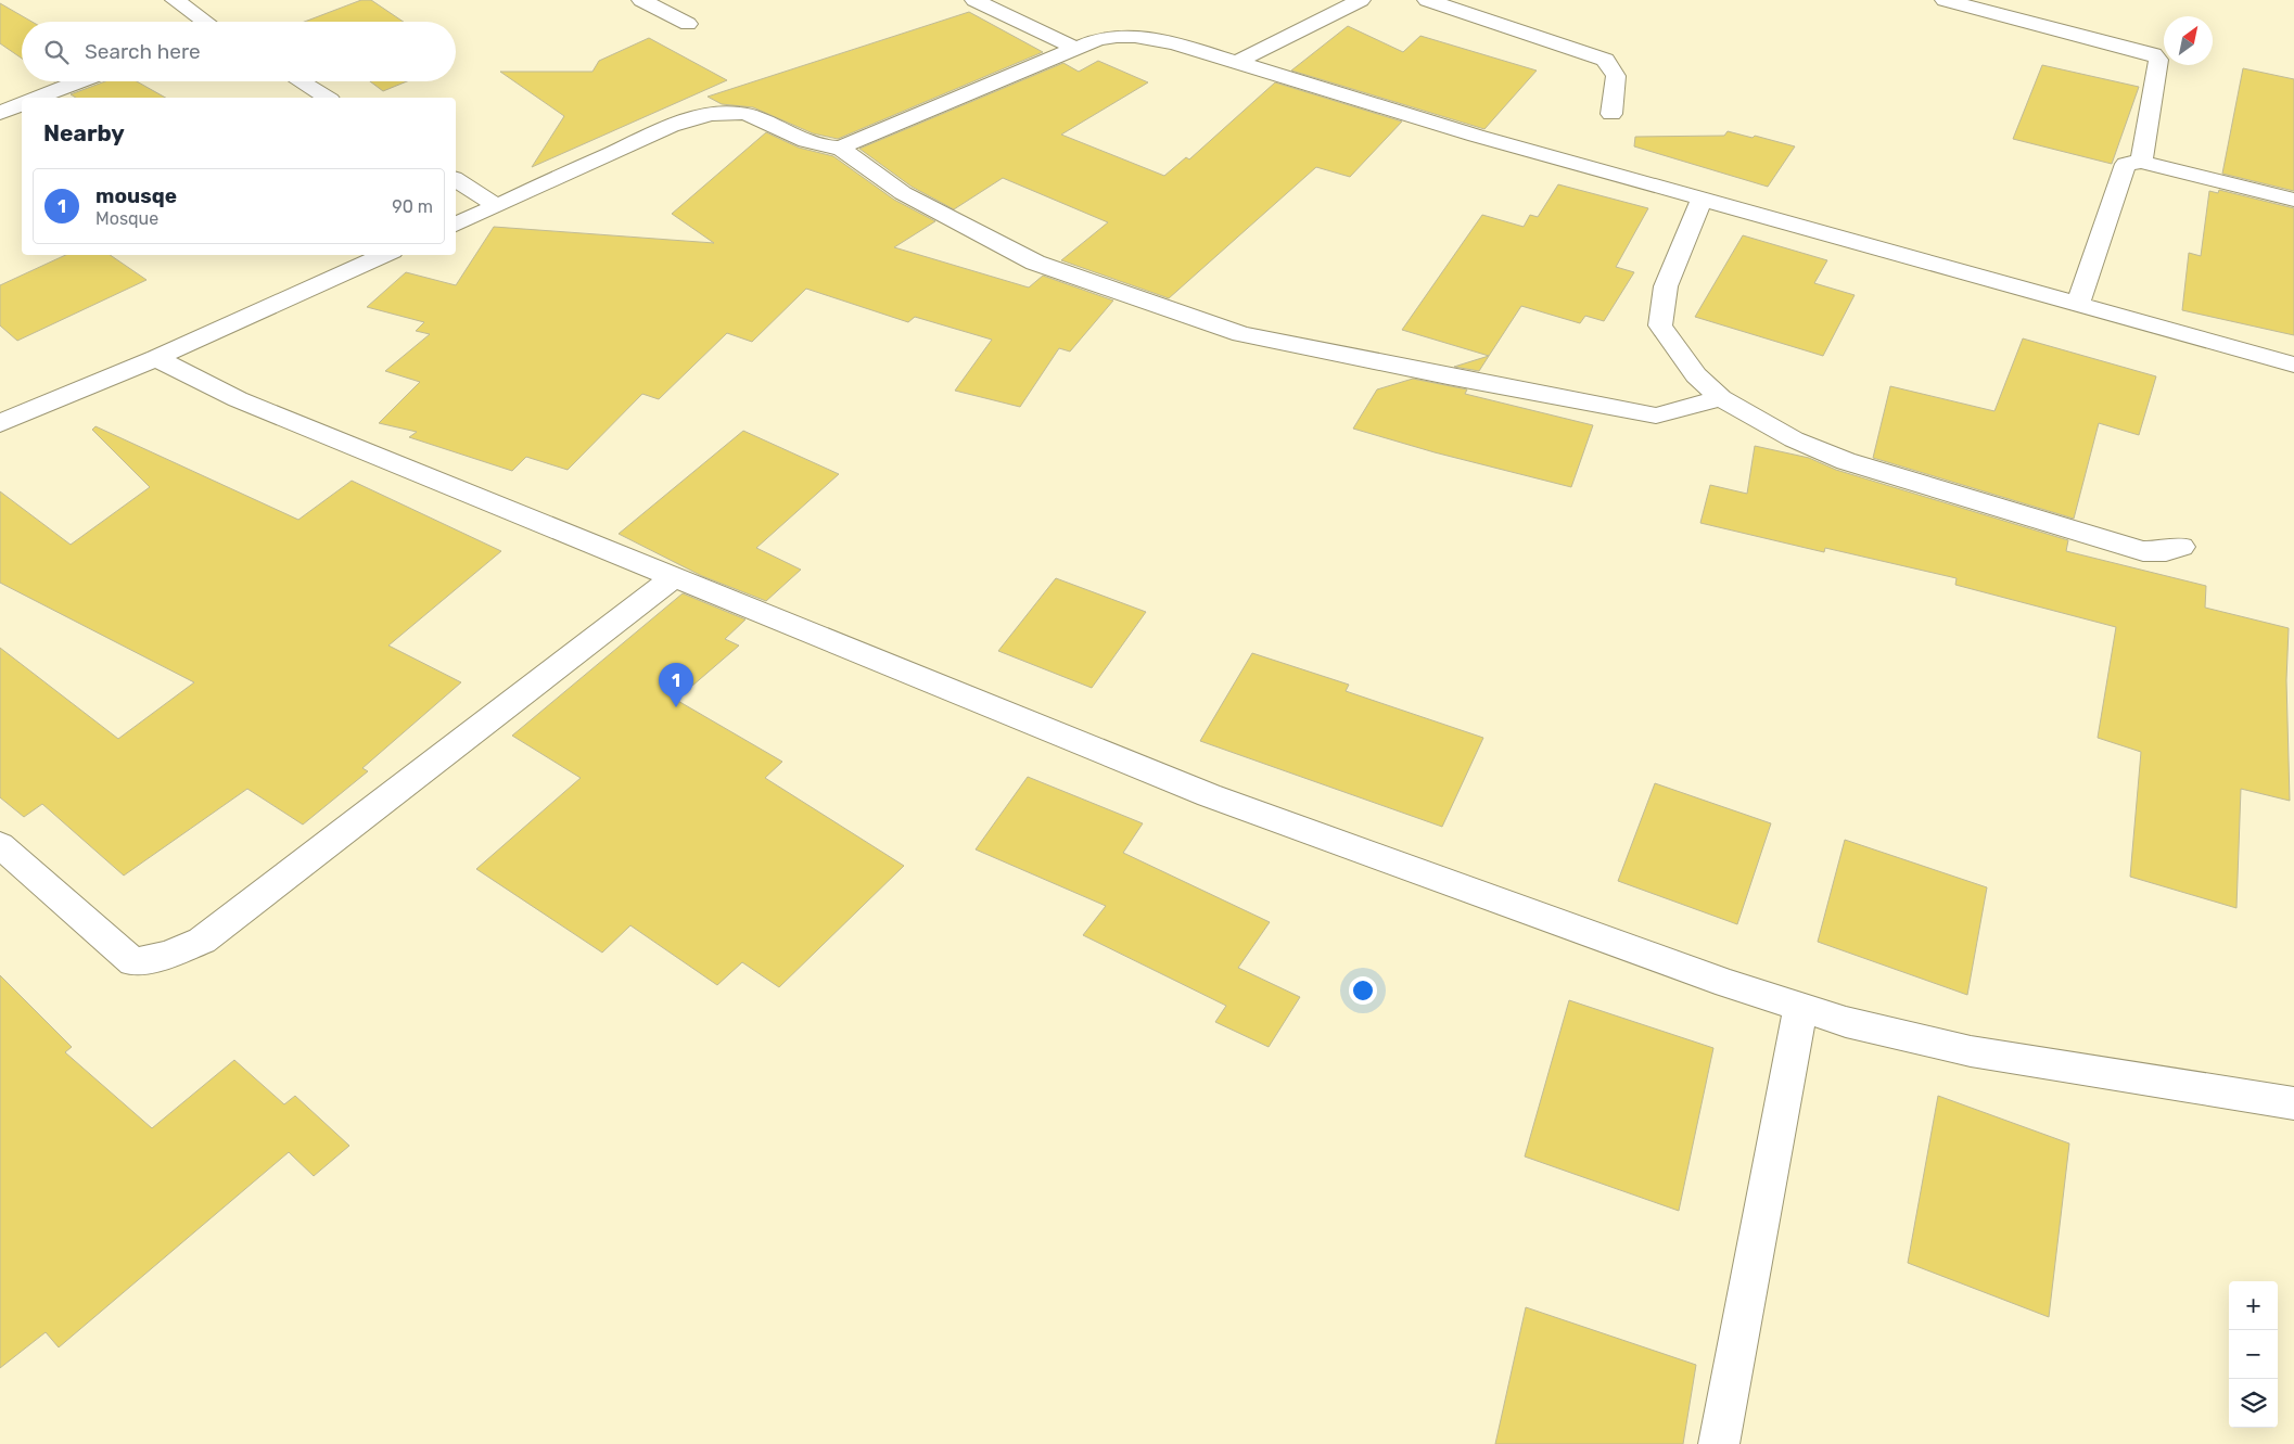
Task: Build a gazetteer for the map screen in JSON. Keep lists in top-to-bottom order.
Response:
{
  "north": "top right",
  "page": {
    "search": "Search here",
    "heading": "Nearby",
    "list": [
      {
        "mark": "1",
        "name": "mousqe",
        "note": "Mosque",
        "value": "90 m"
      }
    ],
    "pins": "1",
    "map_buttons": ["+", "−"]
  }
}
